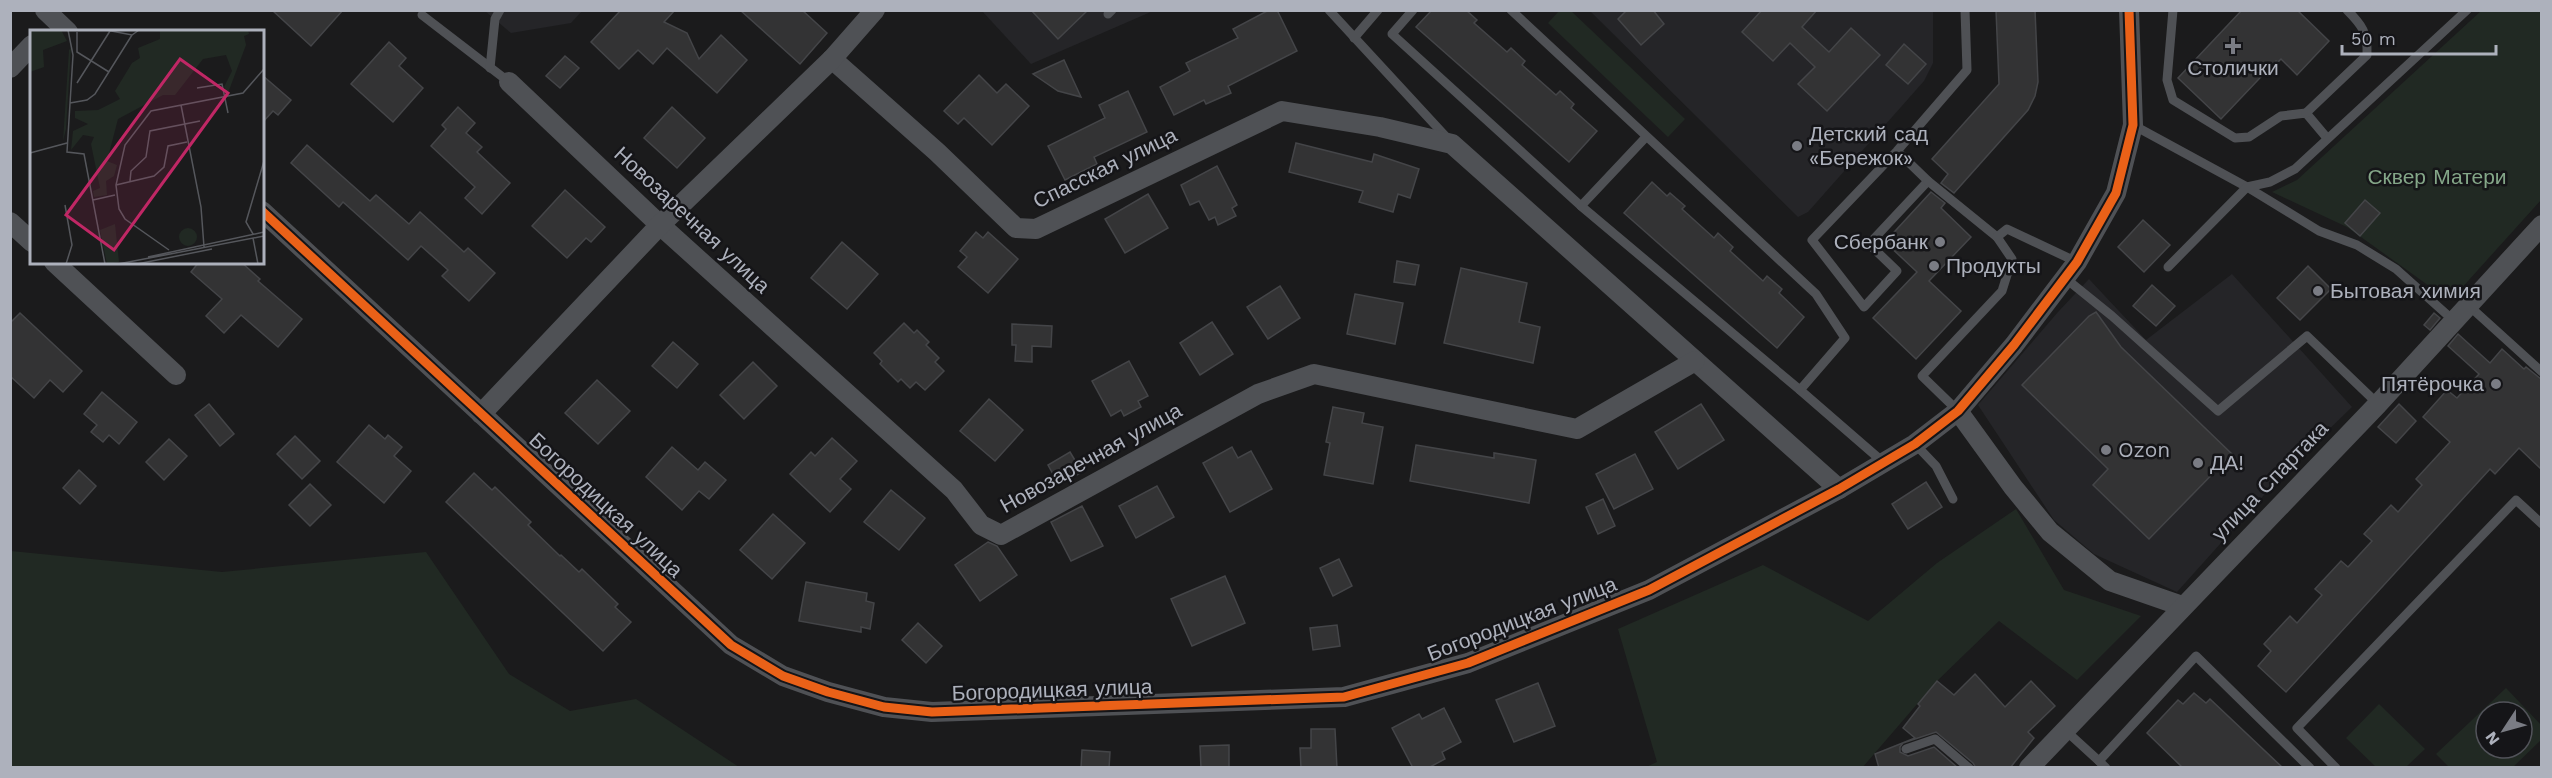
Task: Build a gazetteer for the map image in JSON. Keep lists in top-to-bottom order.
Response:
{
  "streets": {
    "street": [
      "Спасская улица",
      "Новозаречная улица",
      "улица Спартака",
      "Богородицкая улица"
    ]
  },
  "parks": ["Сквер Матери"],
  "places": {
    "health": ["Столички"],
    "other": [
      "Детский сад «Бережок»",
      "Сбербанк",
      "Продукты",
      "Бытовая химия",
      "Пятёрочка",
      "Ozon",
      "ДА!"
    ]
  },
  "scale_bar": "50 m",
  "north": "bottom left"
}
